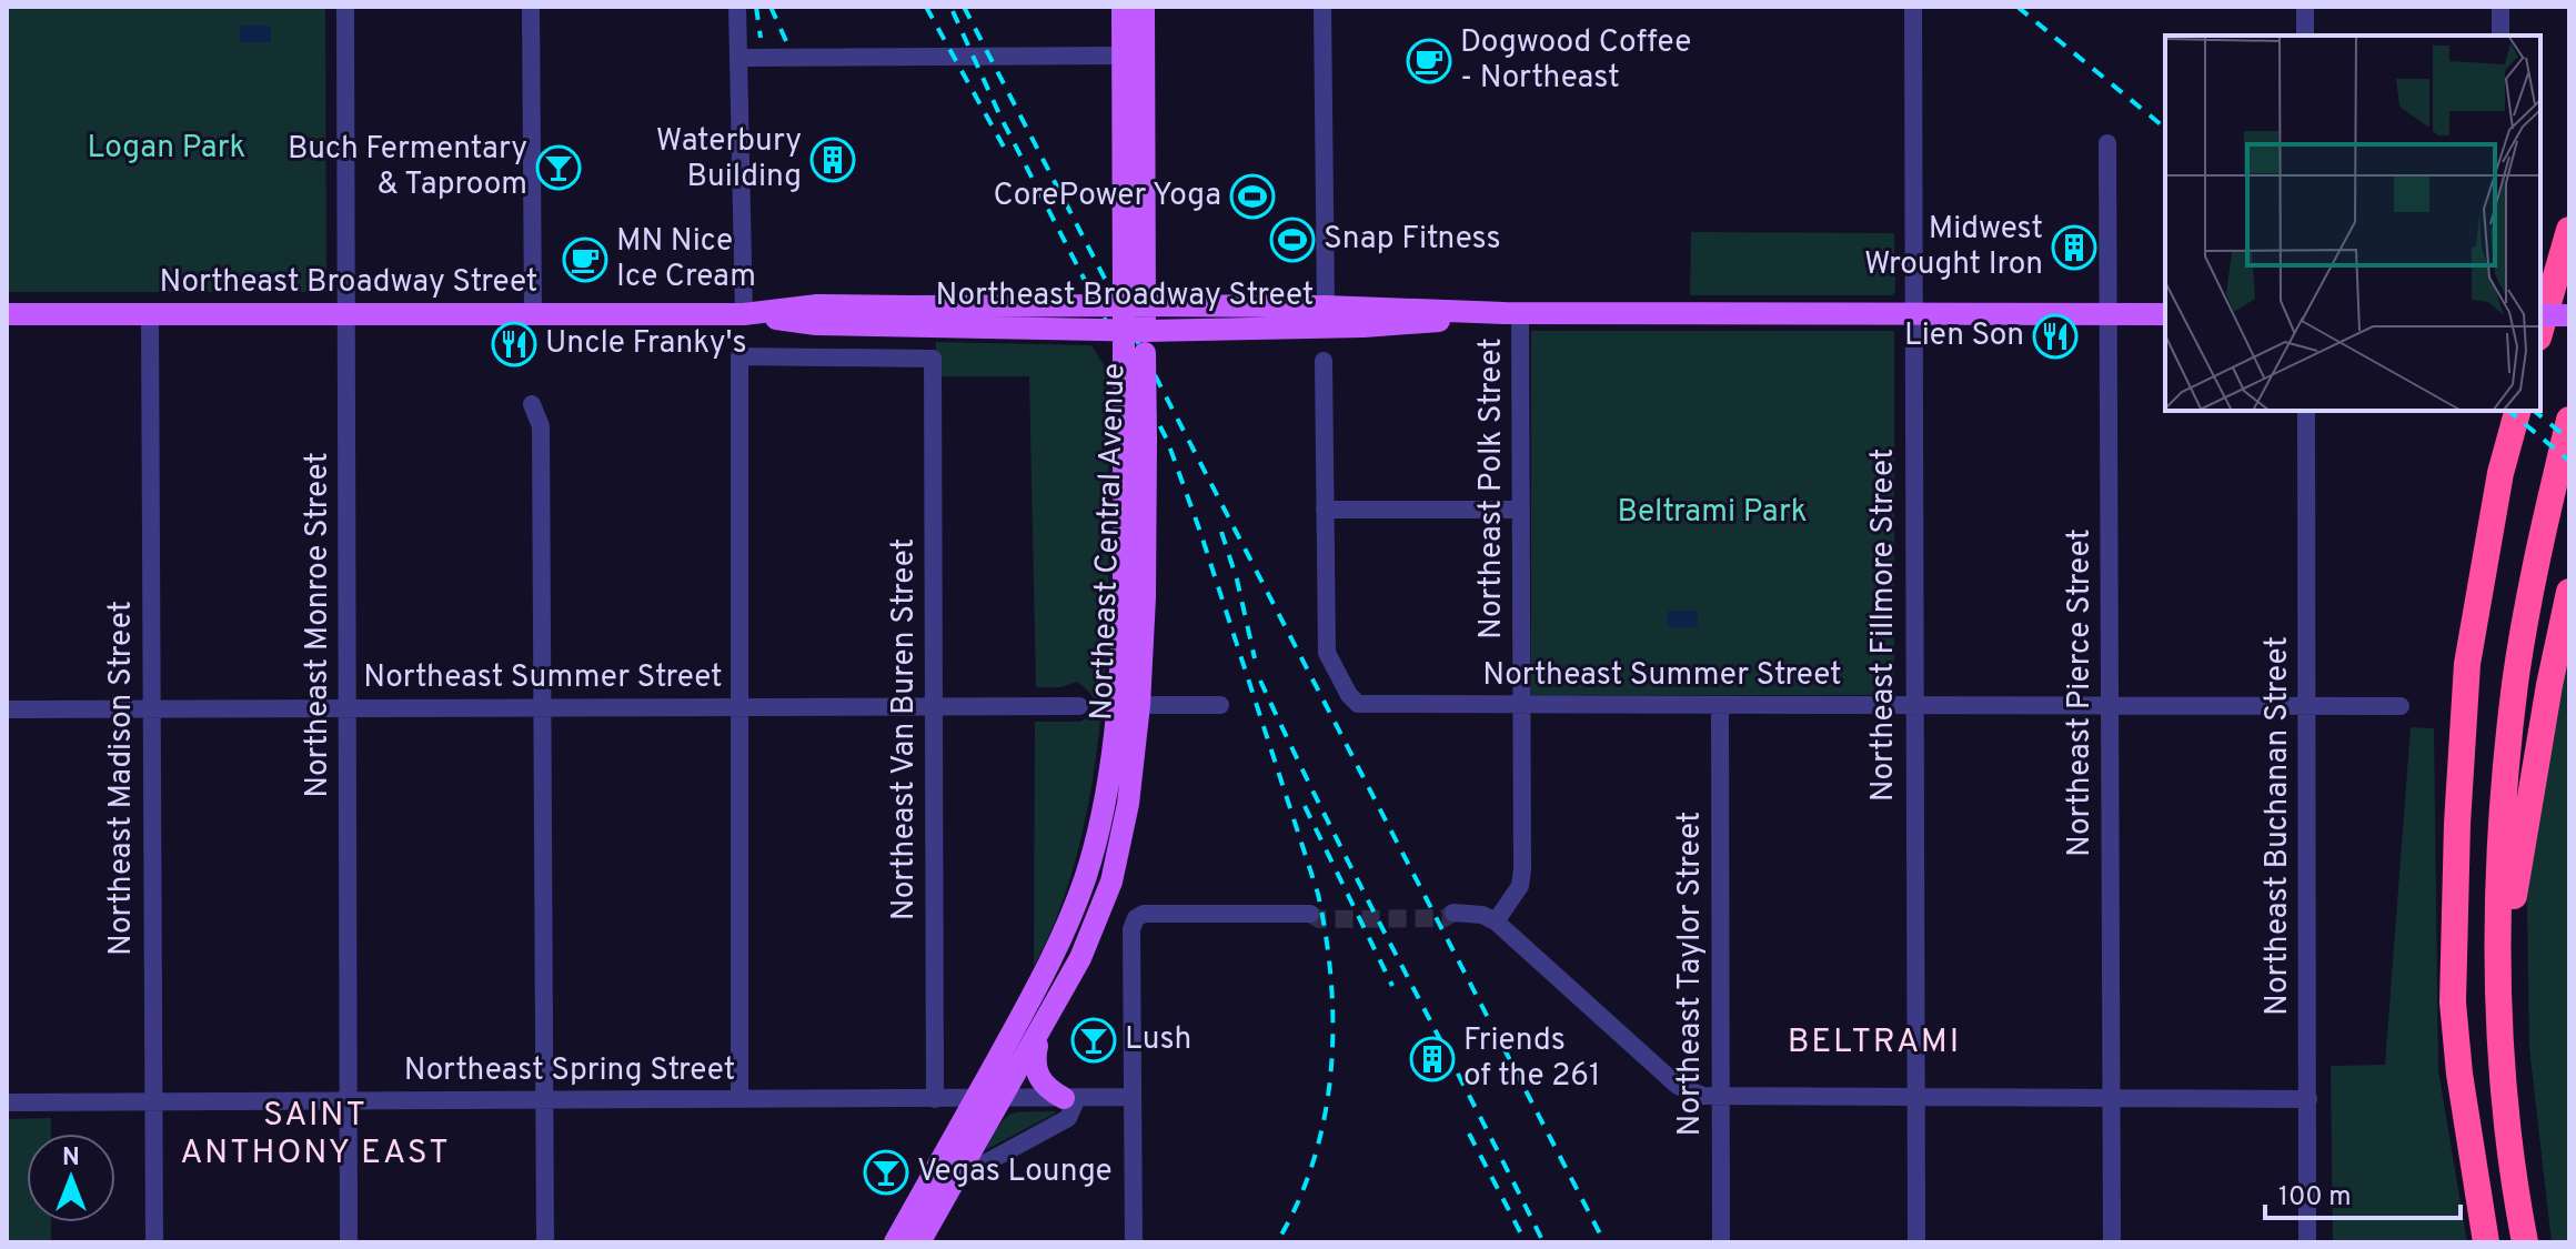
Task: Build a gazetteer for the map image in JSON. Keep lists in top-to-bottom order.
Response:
{
  "streets": {
    "main road": ["Northeast Broadway Street", "Northeast Central Avenue"],
    "street": [
      "Northeast Polk Street",
      "Northeast Monroe Street",
      "Northeast Fillmore Street",
      "Northeast Summer Street",
      "Northeast Pierce Street",
      "Northeast Van Buren Street",
      "Northeast Madison Street",
      "Northeast Buchanan Street",
      "Northeast Taylor Street",
      "Northeast Spring Street"
    ]
  },
  "crossings": [
    ["Northeast Broadway Street", "Northeast Polk Street"],
    ["Northeast Broadway Street", "Northeast Central Avenue"],
    ["Northeast Broadway Street", "Northeast Monroe Street"],
    ["Northeast Broadway Street", "Northeast Fillmore Street"],
    ["Northeast Broadway Street", "Northeast Pierce Street"],
    ["Northeast Broadway Street", "Northeast Madison Street"],
    ["Northeast Polk Street", "Northeast Summer Street"],
    ["Northeast Central Avenue", "Northeast Spring Street"],
    ["Northeast Monroe Street", "Northeast Summer Street"],
    ["Northeast Monroe Street", "Northeast Spring Street"],
    ["Northeast Fillmore Street", "Northeast Summer Street"],
    ["Northeast Summer Street", "Northeast Pierce Street"],
    ["Northeast Summer Street", "Northeast Van Buren Street"],
    ["Northeast Summer Street", "Northeast Madison Street"],
    ["Northeast Summer Street", "Northeast Buchanan Street"],
    ["Northeast Summer Street", "Northeast Taylor Street"],
    ["Northeast Van Buren Street", "Northeast Spring Street"],
    ["Northeast Madison Street", "Northeast Spring Street"]
  ],
  "districts": ["BELTRAMI", "SAINT ANTHONY EAST"],
  "parks": ["Logan Park", "Beltrami Park"],
  "places": {
    "cafe": ["Dogwood Coffee - Northeast", "MN Nice Ice Cream"],
    "building": ["Waterbury Building", "Midwest Wrought Iron", "Friends of the 261"],
    "bar": ["Buch Fermentary & Taproom", "Lush", "Vegas Lounge"],
    "sports": ["CorePower Yoga", "Snap Fitness"],
    "restaurant": ["Lien Son", "Uncle Franky's"]
  },
  "scale_bar": "100 m",
  "north": "top"
}
